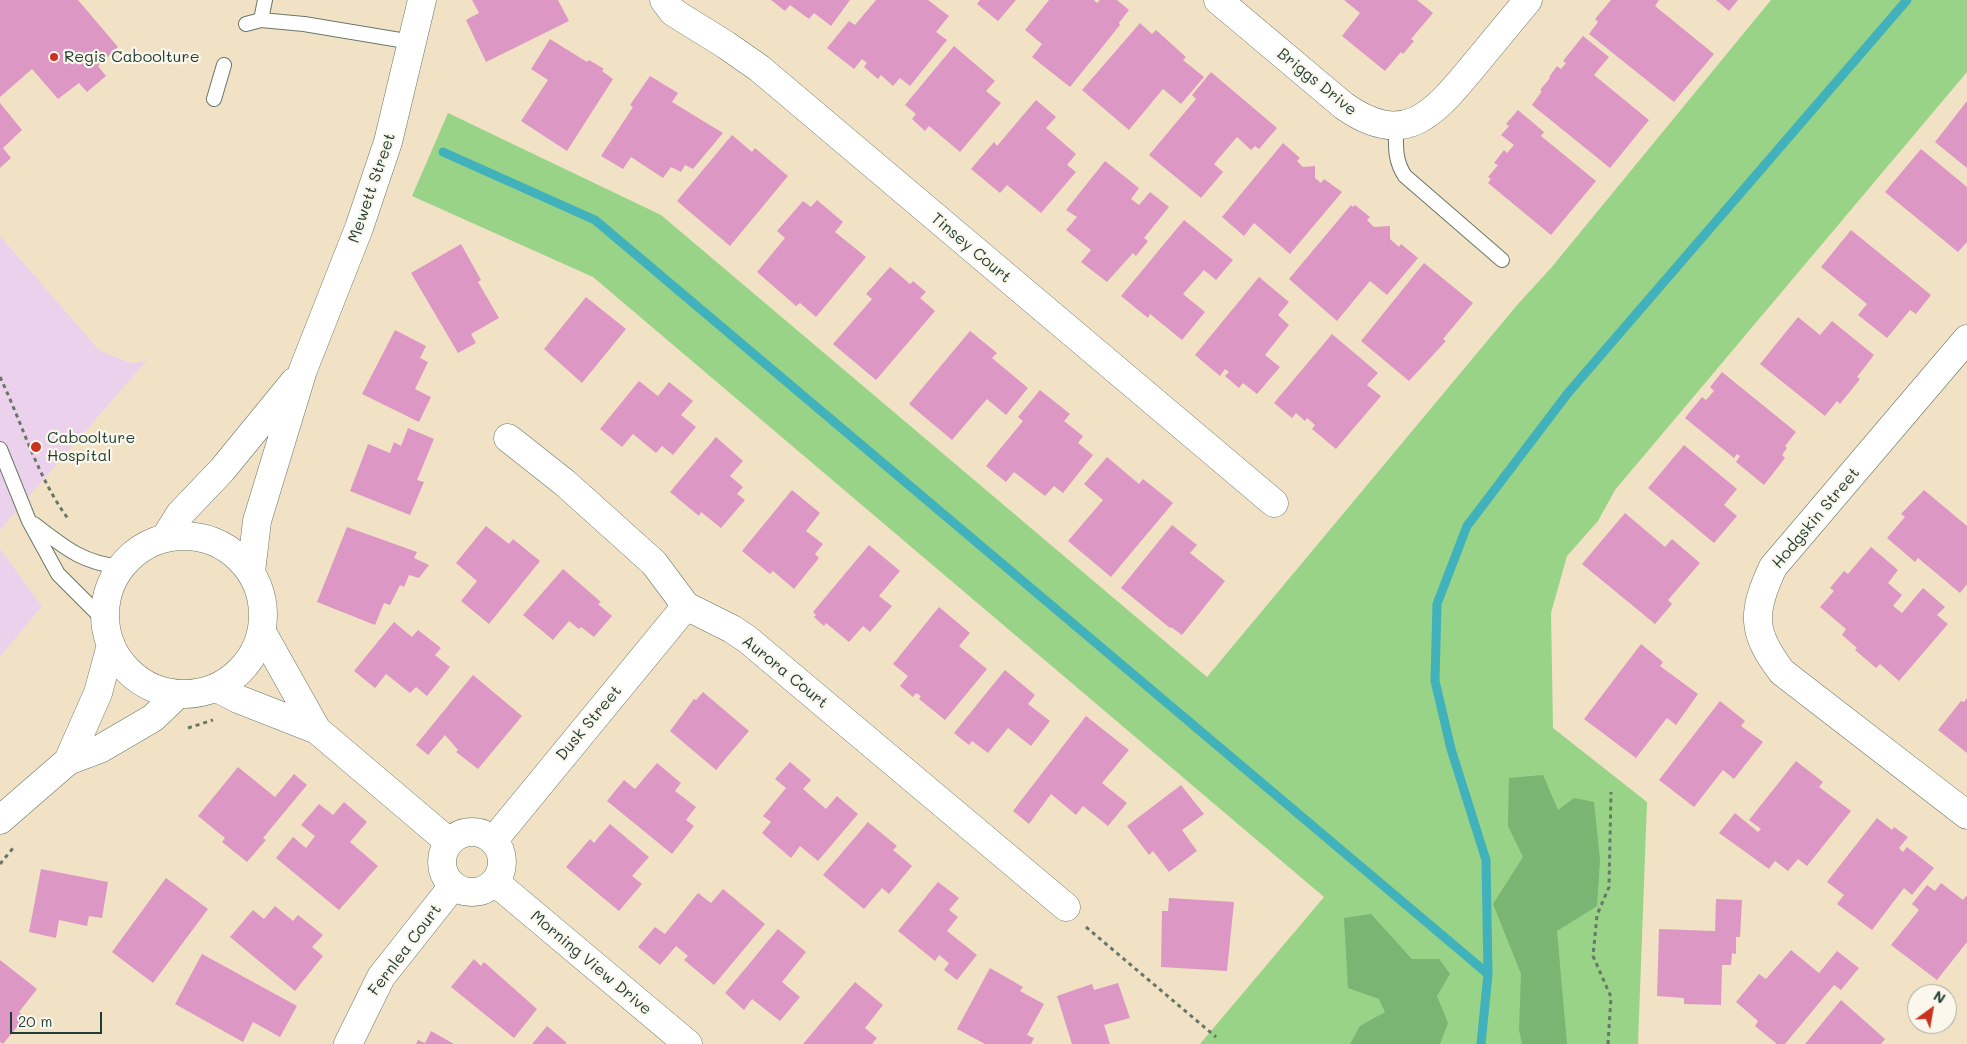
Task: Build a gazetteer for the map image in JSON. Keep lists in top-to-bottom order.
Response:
{
  "streets": {
    "street": [
      "Briggs Drive",
      "Mewett Street",
      "Tinsey Court",
      "Hodgskin Street",
      "Aurora Court",
      "Dusk Street",
      "Fernlea Court",
      "Morning View Drive"
    ]
  },
  "crossings": [
    ["Aurora Court", "Dusk Street"],
    ["Dusk Street", "Fernlea Court"],
    ["Dusk Street", "Morning View Drive"],
    ["Fernlea Court", "Morning View Drive"]
  ],
  "places": ["Regis Caboolture", "Caboolture Hospital"],
  "scale_bar": "20 m",
  "north": "top right"
}
